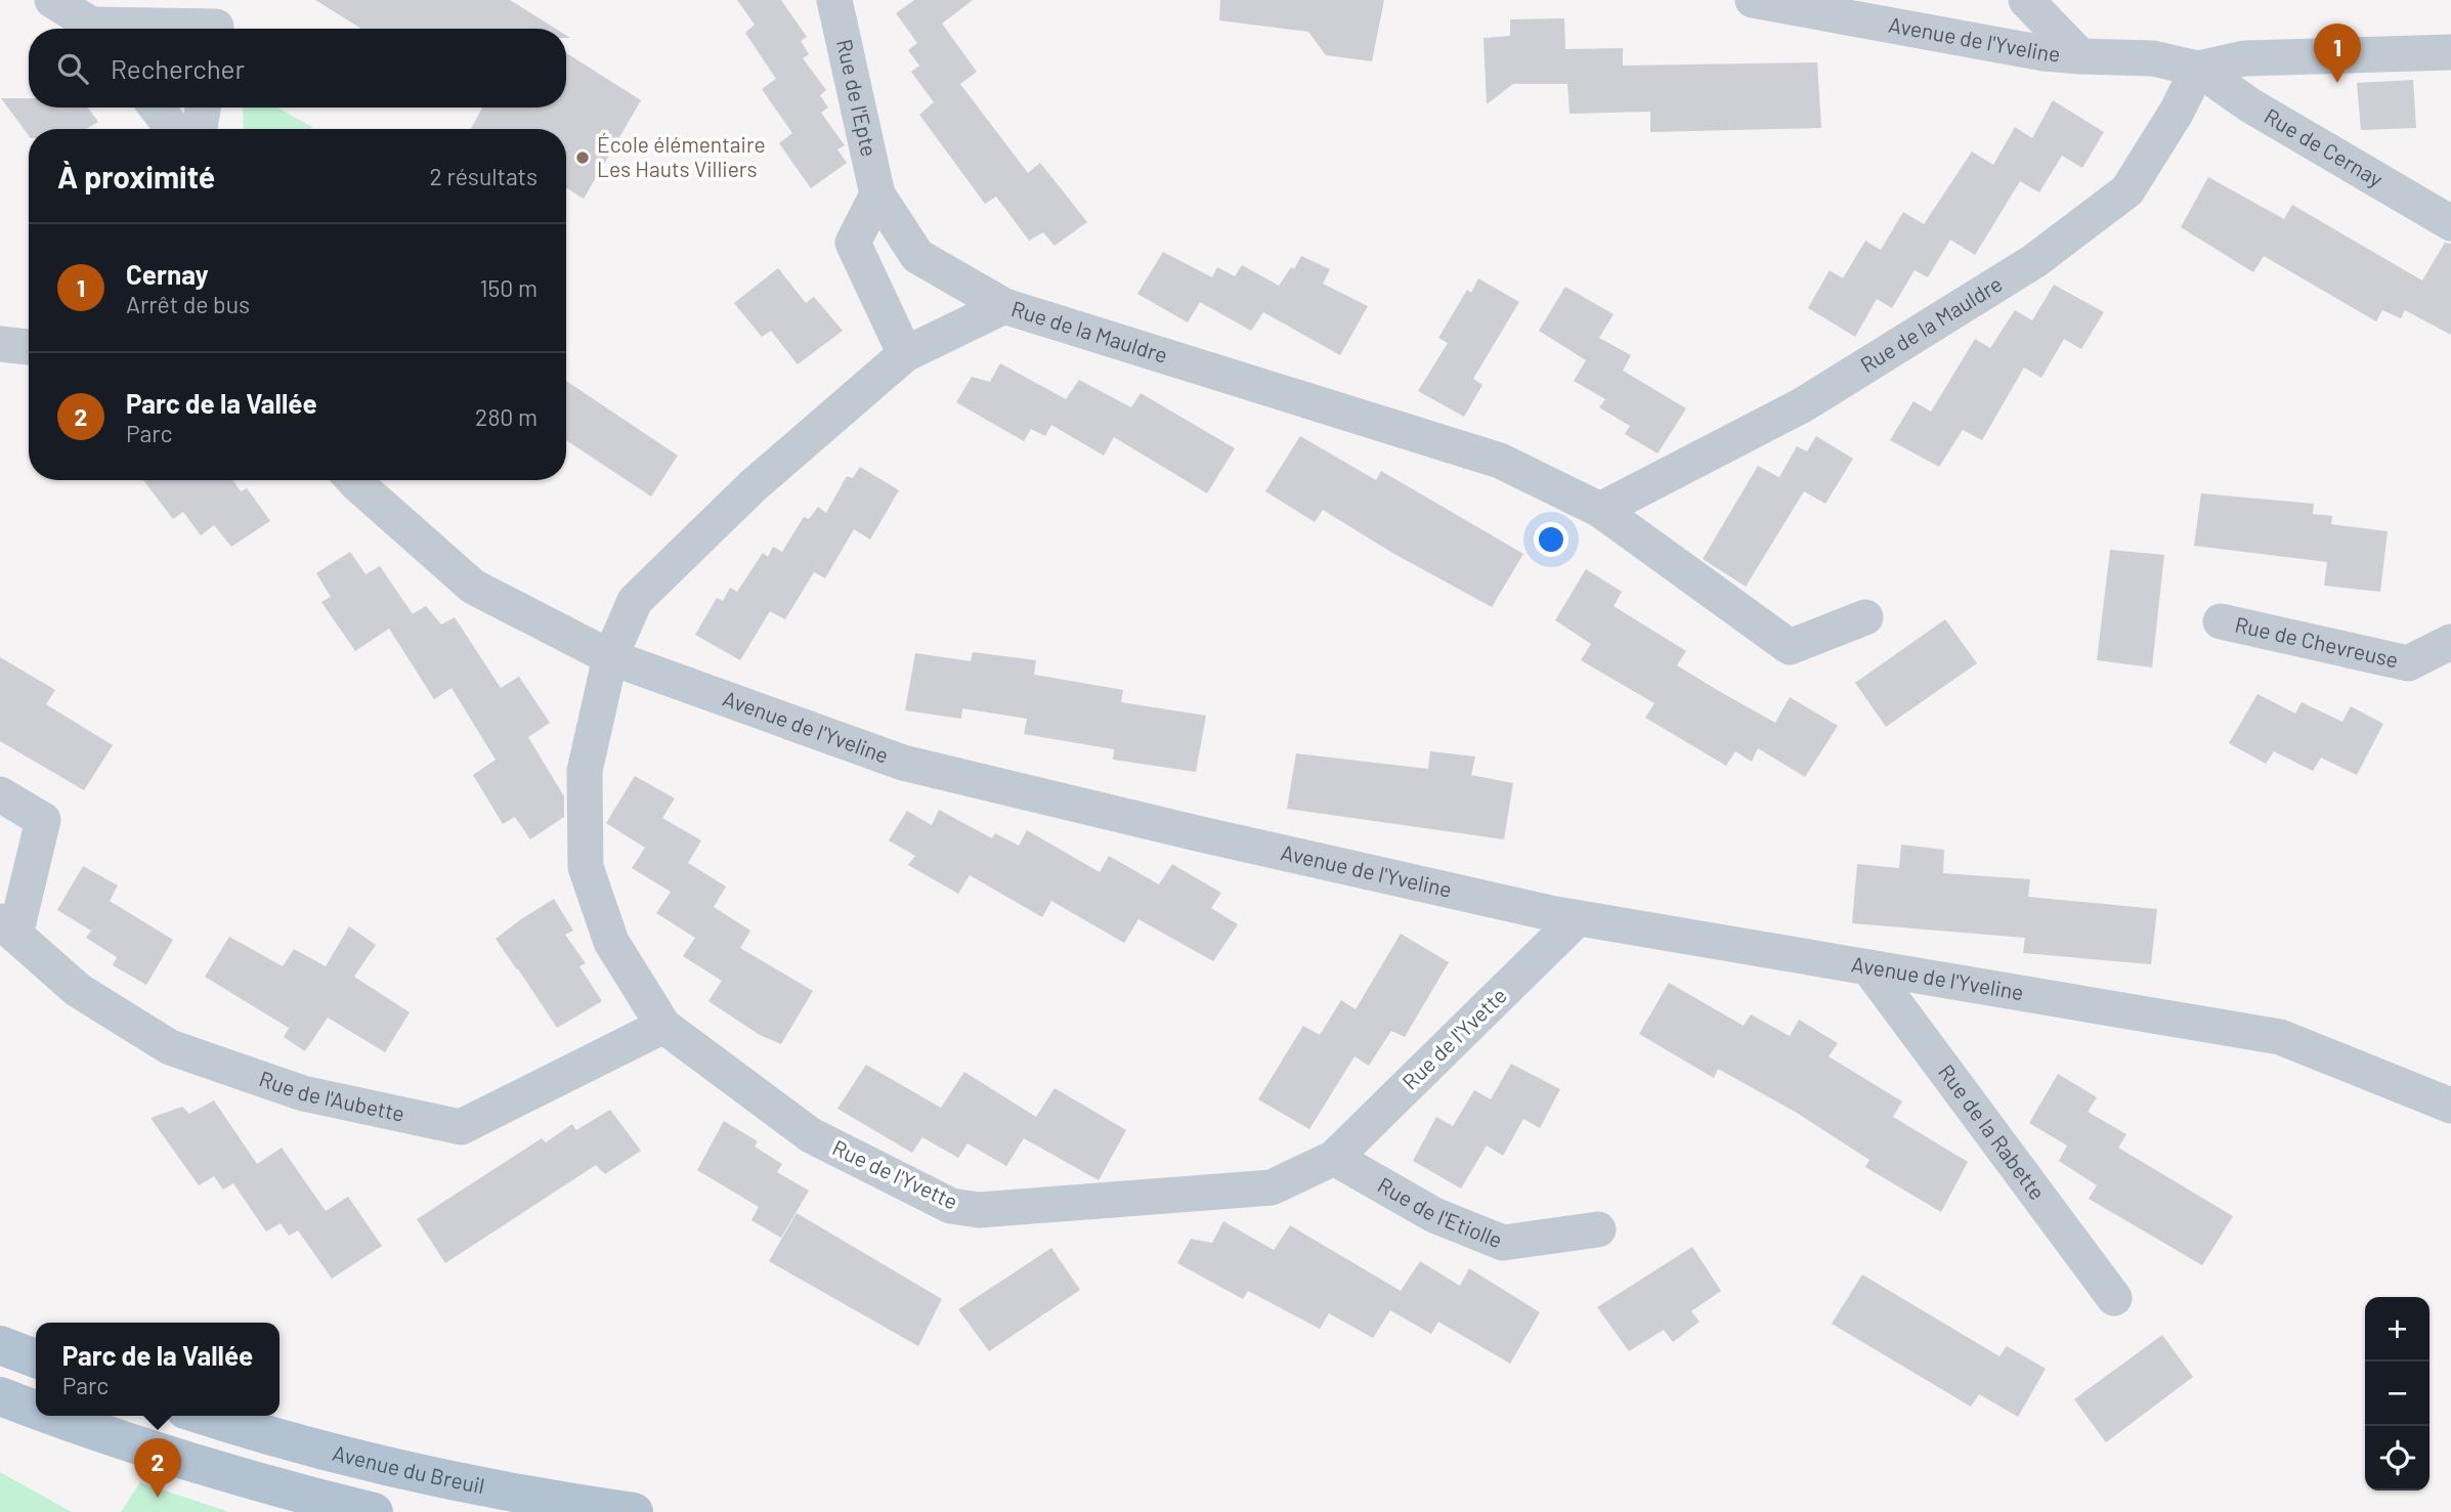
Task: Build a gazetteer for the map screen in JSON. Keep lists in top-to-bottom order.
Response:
{
  "streets": {
    "main road": ["Avenue du Breuil"],
    "street": [
      "Avenue de l'Yveline",
      "Rue de l'Epte",
      "Rue de Cernay",
      "Rue de la Mauldre",
      "Rue de Chevreuse",
      "Rue de l'Yvette",
      "Rue de l'Aubette",
      "Rue de la Rabette",
      "Rue de l'Etiolle"
    ]
  },
  "crossings": [
    ["Avenue de l'Yveline", "Rue de Cernay"],
    ["Avenue de l'Yveline", "Rue de la Mauldre"],
    ["Avenue de l'Yveline", "Rue de l'Yvette"],
    ["Avenue de l'Yveline", "Rue de la Rabette"],
    ["Rue de l'Epte", "Rue de la Mauldre"],
    ["Rue de Cernay", "Rue de la Mauldre"],
    ["Rue de la Mauldre", "Rue de l'Yvette"],
    ["Rue de l'Yvette", "Rue de l'Aubette"],
    ["Rue de l'Yvette", "Rue de l'Etiolle"]
  ],
  "places": ["École élémentaire Les Hauts Villiers"],
  "page": {
    "pins": ["1", "2"],
    "search": "Rechercher",
    "heading": ["À proximité", "2 résultats"],
    "list": [
      {
        "mark": "1",
        "name": "Cernay",
        "note": "Arrêt de bus",
        "value": "150 m"
      },
      {
        "mark": "2",
        "name": "Parc de la Vallée",
        "note": "Parc",
        "value": "280 m"
      }
    ],
    "map_buttons": ["+", "−"],
    "popup": ["Parc de la Vallée", "Parc"]
  }
}
